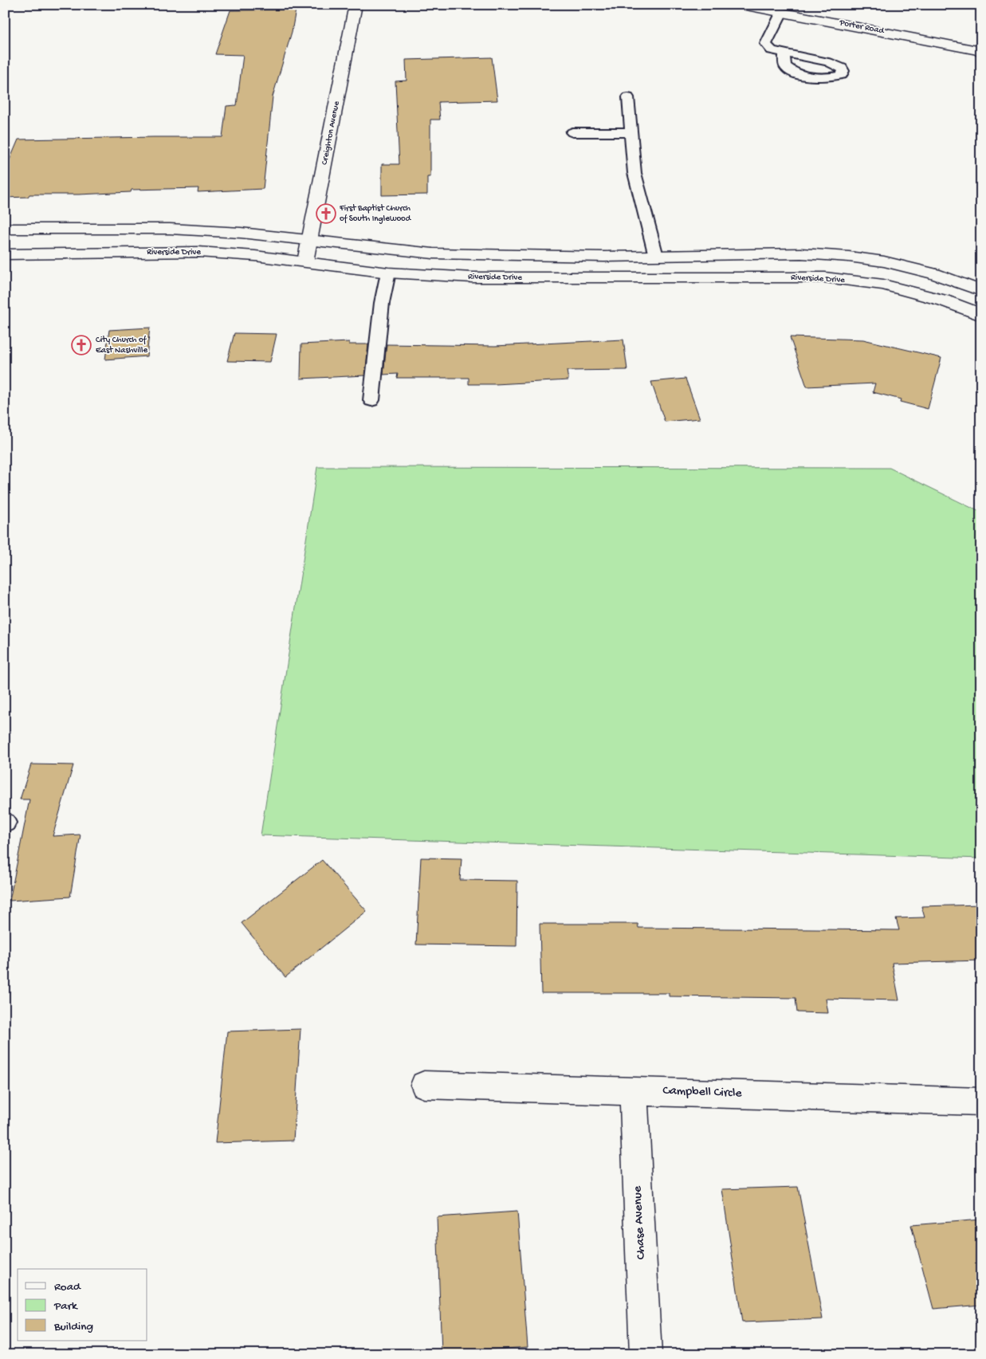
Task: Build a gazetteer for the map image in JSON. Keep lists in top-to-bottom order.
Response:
{
  "streets": {
    "street": [
      "Porter Road",
      "Creighton Avenue",
      "Riverside Drive",
      "Campbell Circle",
      "Chase Avenue"
    ]
  },
  "crossings": [
    ["Creighton Avenue", "Riverside Drive"],
    ["Campbell Circle", "Chase Avenue"]
  ],
  "places": {
    "church": ["First Baptist Church of South Inglewood", "City Church of East Nashville"]
  },
  "legend": ["Road", "Park", "Building"]
}
